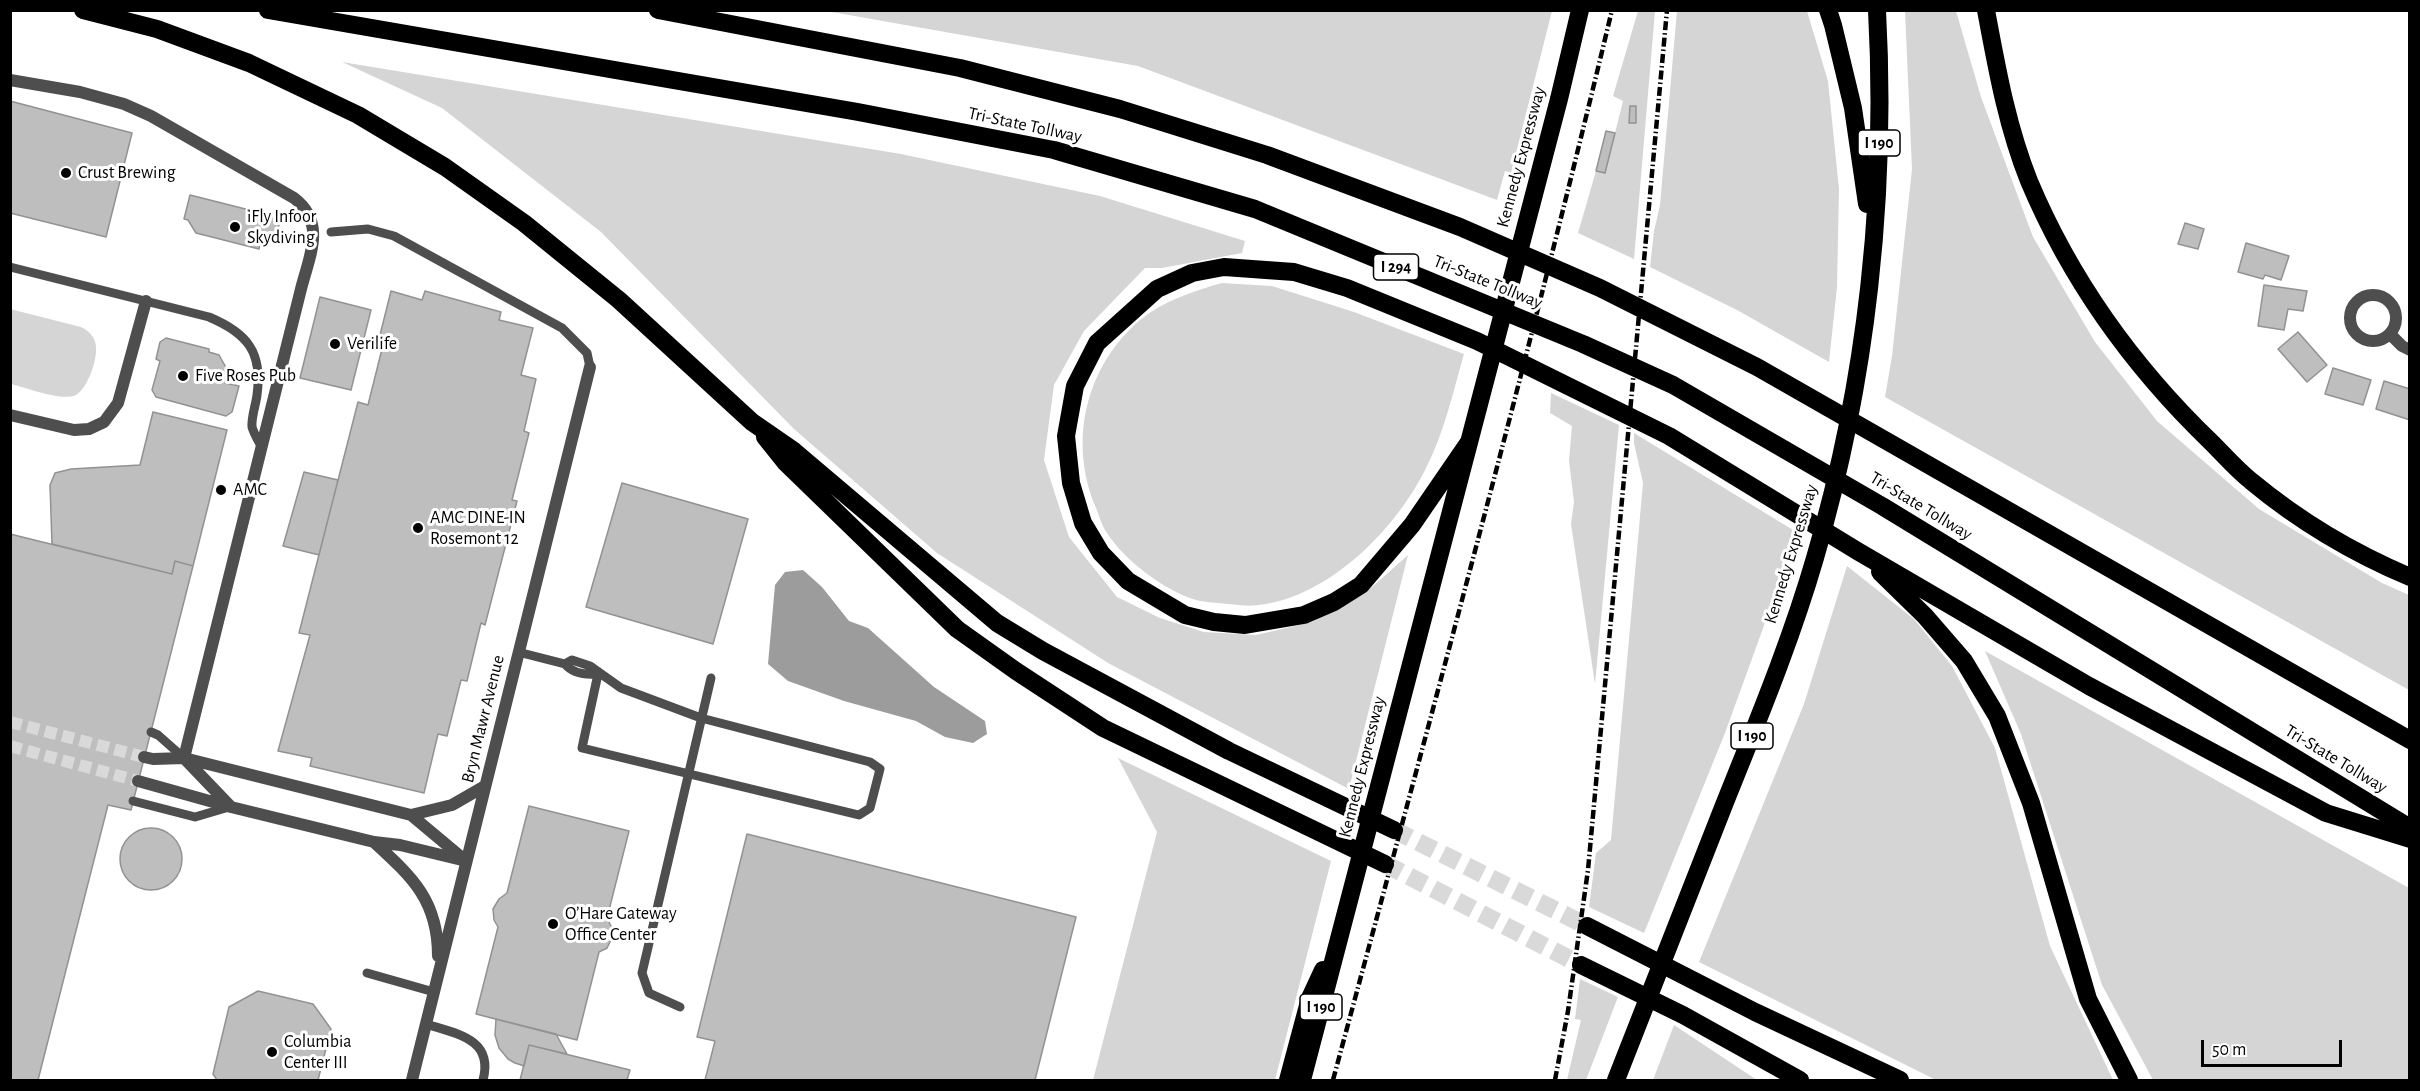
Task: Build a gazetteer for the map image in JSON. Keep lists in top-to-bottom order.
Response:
{
  "streets": {
    "highway": [
      "Tri-State Tollway",
      "I 190",
      "Kennedy Expressway",
      "I 294"
    ],
    "street": ["Bryn Mawr Avenue"]
  },
  "places": [
    "Crust Brewing",
    "iFly Infoor Skydiving",
    "Verilife",
    "Five Roses Pub",
    "AMC",
    "AMC DINE-IN Rosemont 12",
    "O’Hare Gateway Office Center",
    "Columbia Center III"
  ],
  "scale_bar": "50 m"
}
